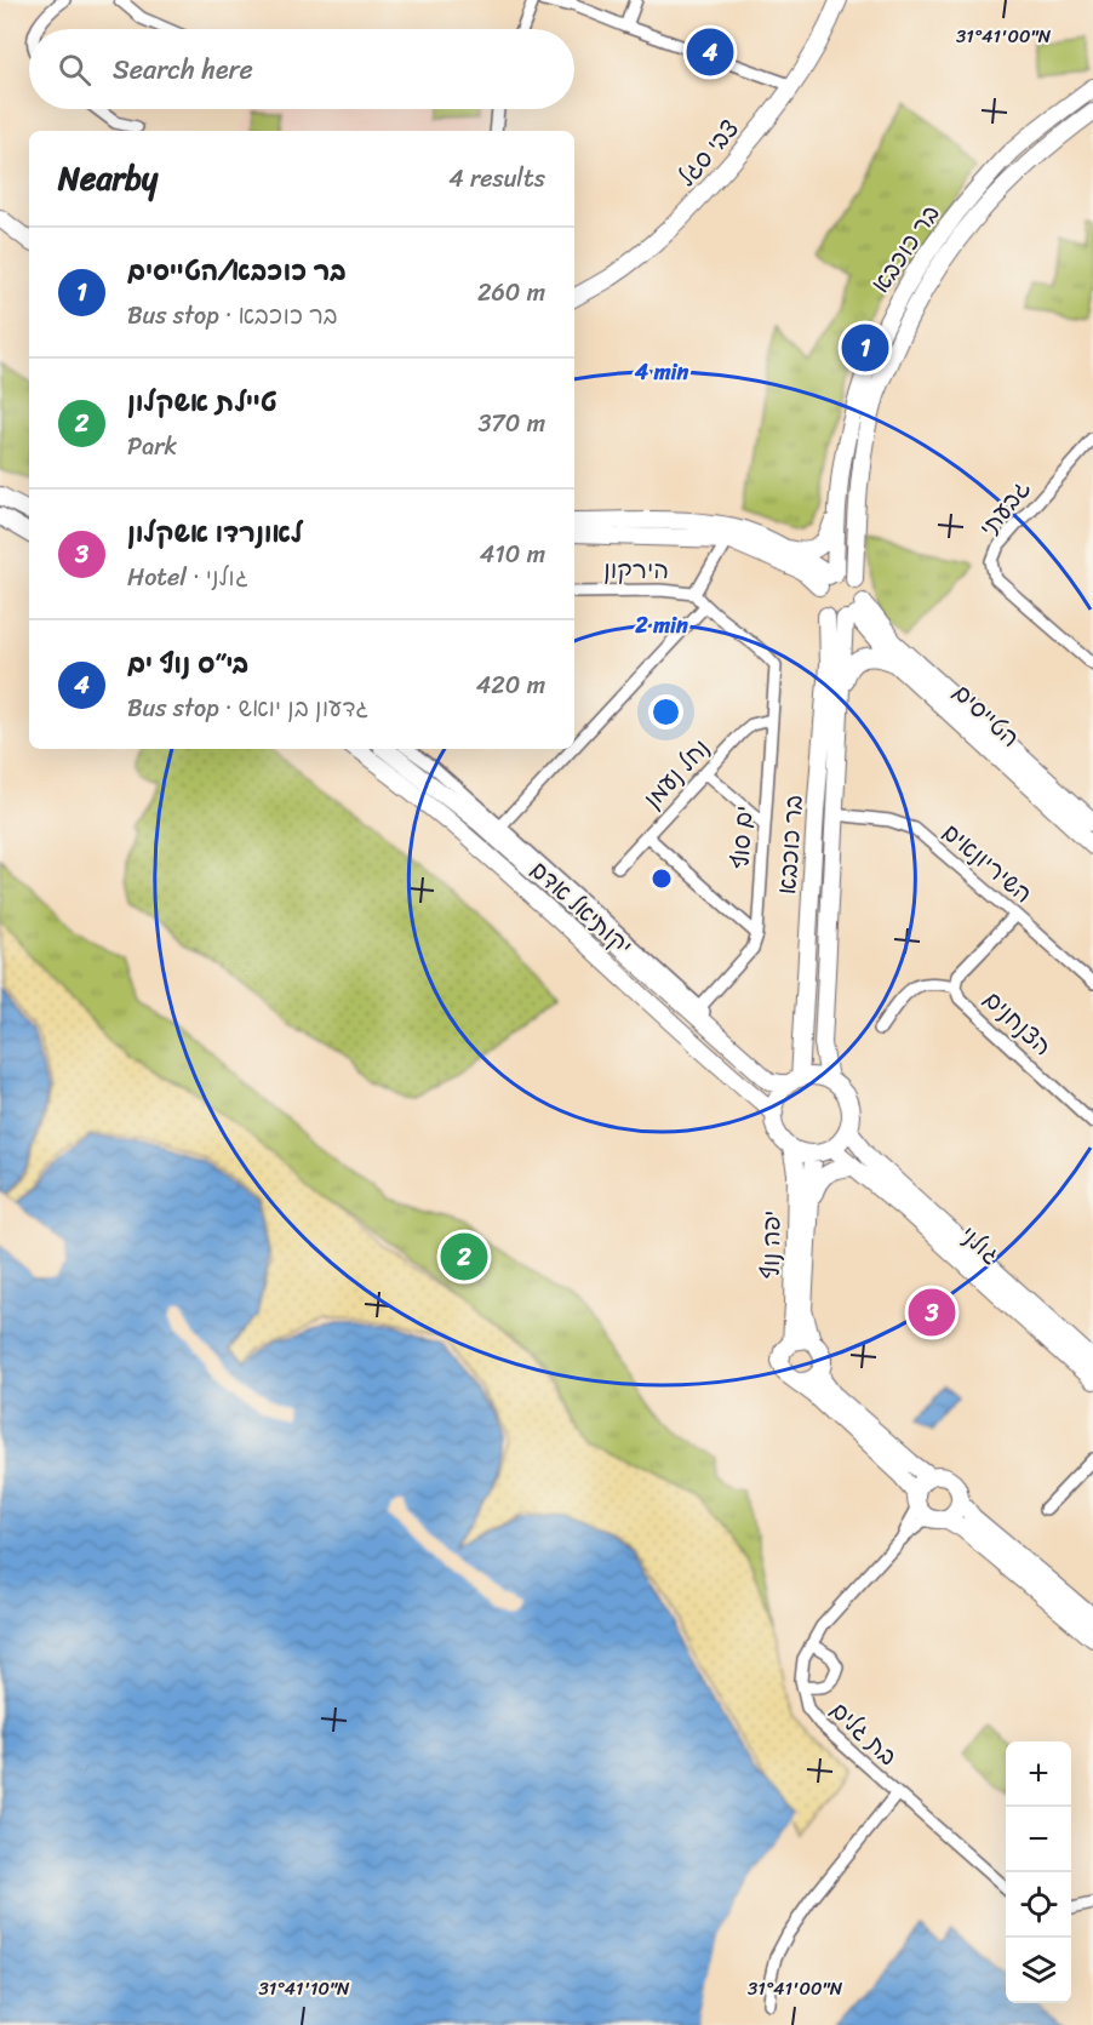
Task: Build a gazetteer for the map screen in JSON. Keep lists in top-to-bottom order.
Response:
{
  "streets": {
    "main road": [
      "צבי סגל",
      "בר כוכבא",
      "הטייסים",
      "יקותיאל אדם",
      "יפה נוף",
      "גולני"
    ],
    "street": [
      "גבעתי",
      "הירקון",
      "נחל נעמן",
      "ים סוף",
      "השיריונאים",
      "הצנחנים",
      "בת גלים"
    ]
  },
  "crossings": [
    ["בר כוכבא", "הטייסים"],
    ["בר כוכבא", "השיריונאים"],
    ["בר כוכבא", "יקותיאל אדם"],
    ["בר כוכבא", "יפה נוף"],
    ["בר כוכבא", "גולני"],
    ["הירקון", "ים סוף"],
    ["נחל נעמן", "ים סוף"],
    ["השיריונאים", "הצנחנים"],
    ["יקותיאל אדם", "יפה נוף"],
    ["יקותיאל אדם", "גולני"],
    ["יפה נוף", "גולני"]
  ],
  "page": {
    "pins": [
      "4",
      "1",
      "2",
      "3"
    ],
    "search": "Search here",
    "heading": ["Nearby", "4 results"],
    "list": [
      {
        "mark": "1",
        "name": "בר כוכבא/הטייסים",
        "note": "Bus stop · בר כוכבא",
        "value": "260 m"
      },
      {
        "mark": "2",
        "name": "טיילת אשקלון",
        "note": "Park",
        "value": "370 m"
      },
      {
        "mark": "3",
        "name": "לאונרדו אשקלון",
        "note": "Hotel · גולני",
        "value": "410 m"
      },
      {
        "mark": "4",
        "name": "בי״ס נוף ים",
        "note": "Bus stop · גדעון בן יואש",
        "value": "420 m"
      }
    ],
    "map_buttons": ["+", "−"]
  },
  "coordinates": ["31°41'00\"N", "31°41'10\"N"],
  "rings": ["4 min", "2 min"]
}
